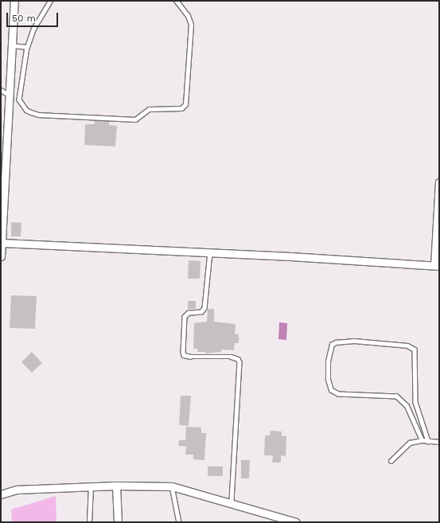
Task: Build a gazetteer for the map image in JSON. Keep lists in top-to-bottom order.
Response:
{
  "scale_bar": "50 m"
}
